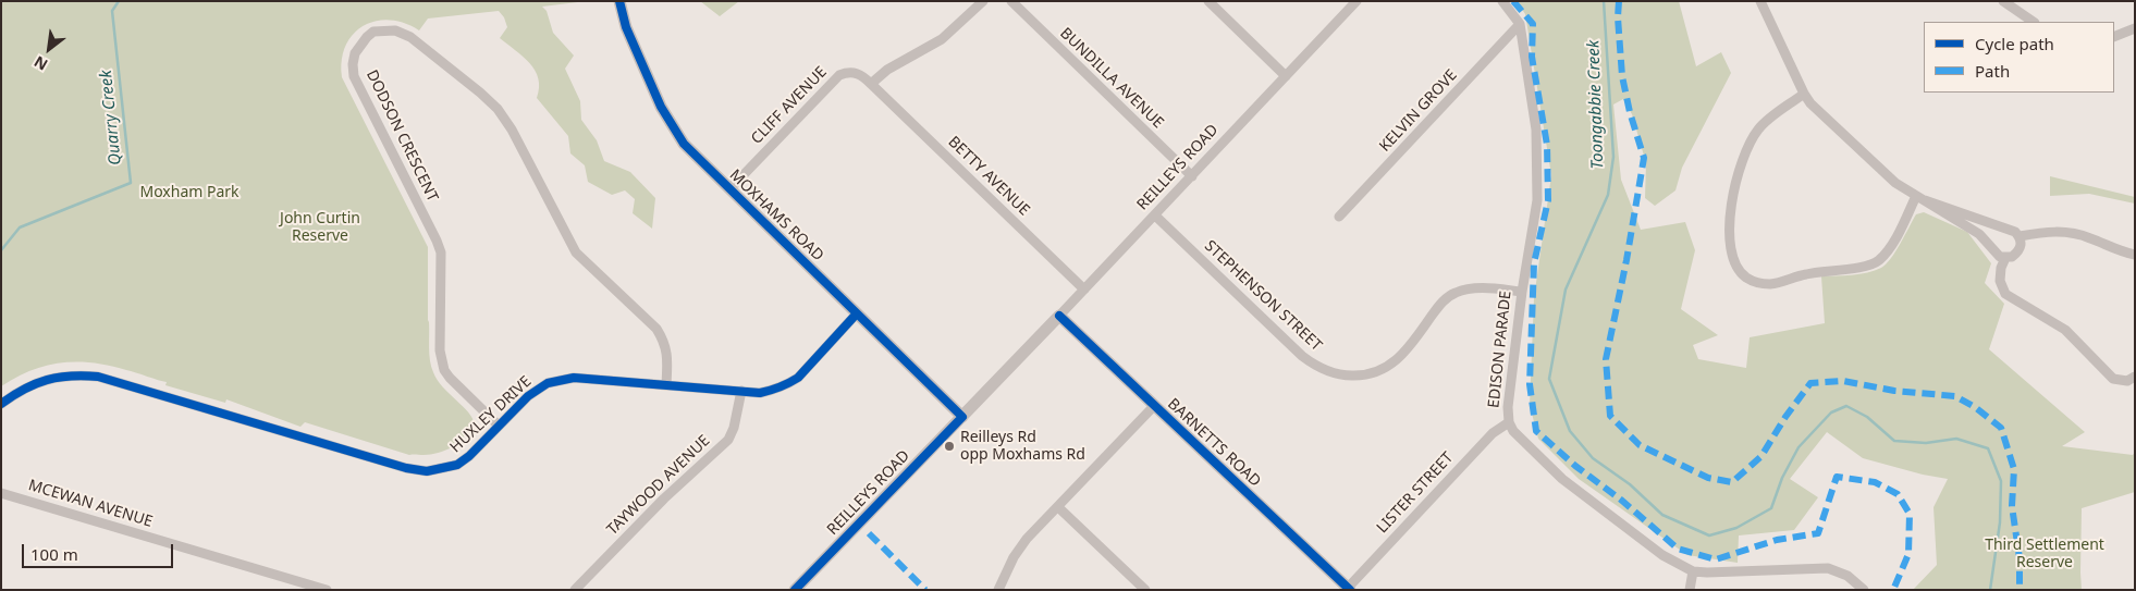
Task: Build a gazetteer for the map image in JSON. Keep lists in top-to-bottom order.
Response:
{
  "streets": {
    "street": [
      "BUNDILLA AVENUE",
      "CLIFF AVENUE",
      "KELVIN GROVE",
      "DODSON CRESCENT",
      "REILLEYS ROAD",
      "BETTY AVENUE",
      "MOXHAMS ROAD",
      "STEPHENSON STREET",
      "EDISON PARADE",
      "HUXLEY DRIVE",
      "BARNETTS ROAD",
      "TAYWOOD AVENUE",
      "LISTER STREET",
      "MCEWAN AVENUE"
    ]
  },
  "crossings": [
    ["BUNDILLA AVENUE", "REILLEYS ROAD"],
    ["CLIFF AVENUE", "BETTY AVENUE"],
    ["CLIFF AVENUE", "MOXHAMS ROAD"],
    ["KELVIN GROVE", "EDISON PARADE"],
    ["DODSON CRESCENT", "HUXLEY DRIVE"],
    ["REILLEYS ROAD", "BETTY AVENUE"],
    ["REILLEYS ROAD", "MOXHAMS ROAD"],
    ["REILLEYS ROAD", "STEPHENSON STREET"],
    ["REILLEYS ROAD", "BARNETTS ROAD"],
    ["MOXHAMS ROAD", "HUXLEY DRIVE"],
    ["STEPHENSON STREET", "EDISON PARADE"],
    ["EDISON PARADE", "LISTER STREET"],
    ["HUXLEY DRIVE", "TAYWOOD AVENUE"],
    ["BARNETTS ROAD", "LISTER STREET"]
  ],
  "water": ["Toongabbie Creek", "Quarry Creek"],
  "parks": ["Moxham Park", "John Curtin Reserve", "Third Settlement Reserve"],
  "places": ["Reilleys Rd opp Moxhams Rd"],
  "legend": ["Cycle path", "Path"],
  "scale_bar": "100 m",
  "north": "bottom left"
}
